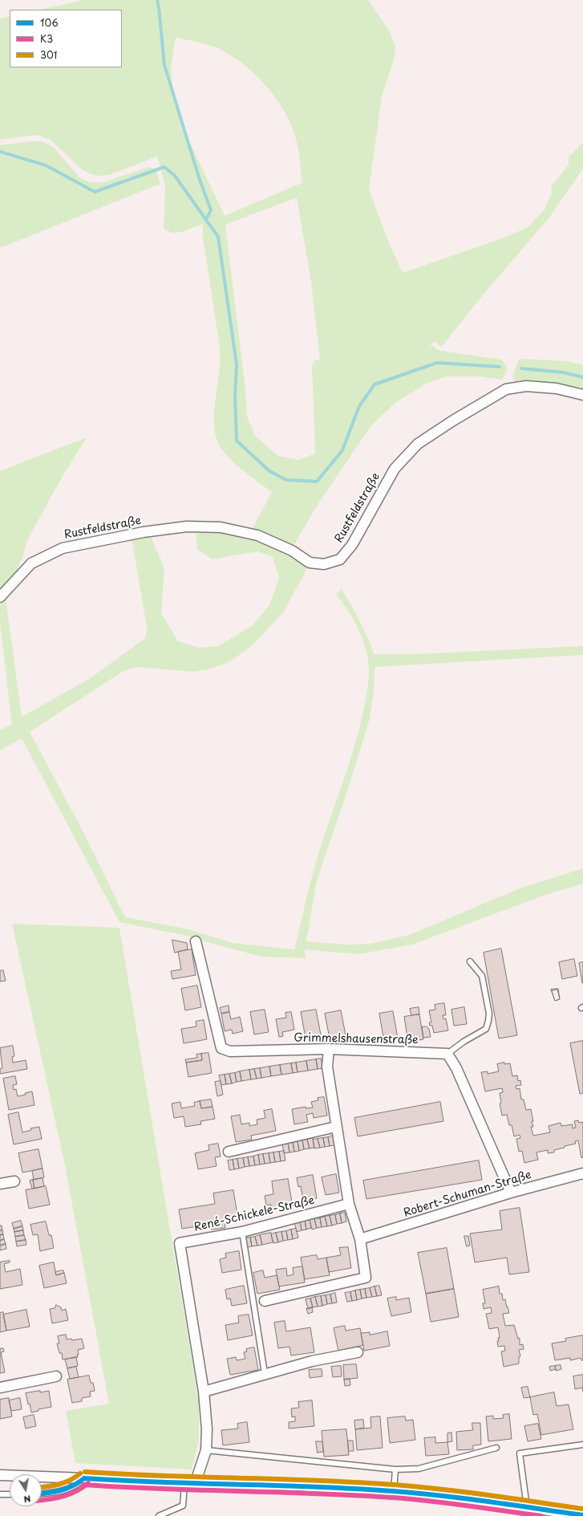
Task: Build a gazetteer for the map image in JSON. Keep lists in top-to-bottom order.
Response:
{
  "streets": {
    "street": [
      "Rustfeldstraße",
      "Grimmelshausenstraße",
      "Robert-Schuman-Straße",
      "René-Schickele-Straße"
    ]
  },
  "lines": ["transit line 301", "transit line 106", "transit line K3"],
  "legend": ["106", "K3", "301"],
  "north": "bottom"
}
